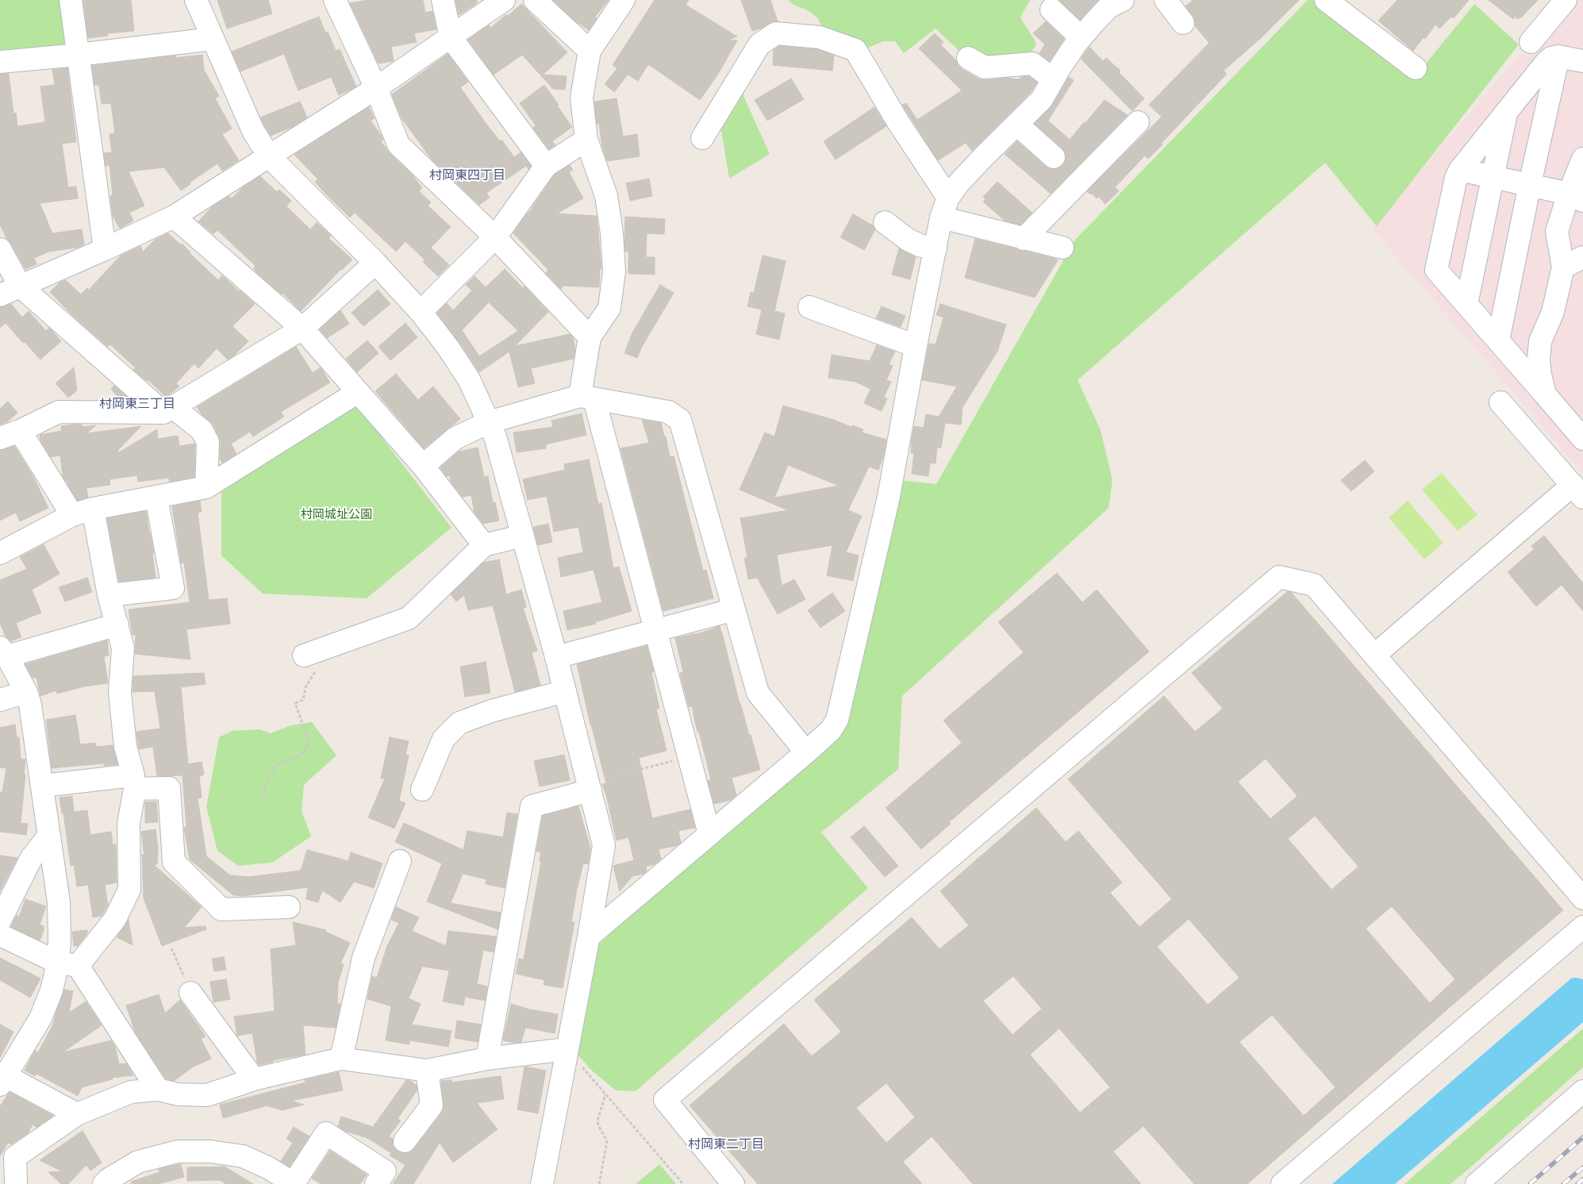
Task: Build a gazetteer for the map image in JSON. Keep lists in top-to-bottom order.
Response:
{
  "districts": ["村岡東四丁目", "村岡東三丁目", "村岡東二丁目"],
  "parks": ["村岡城址公園"]
}
